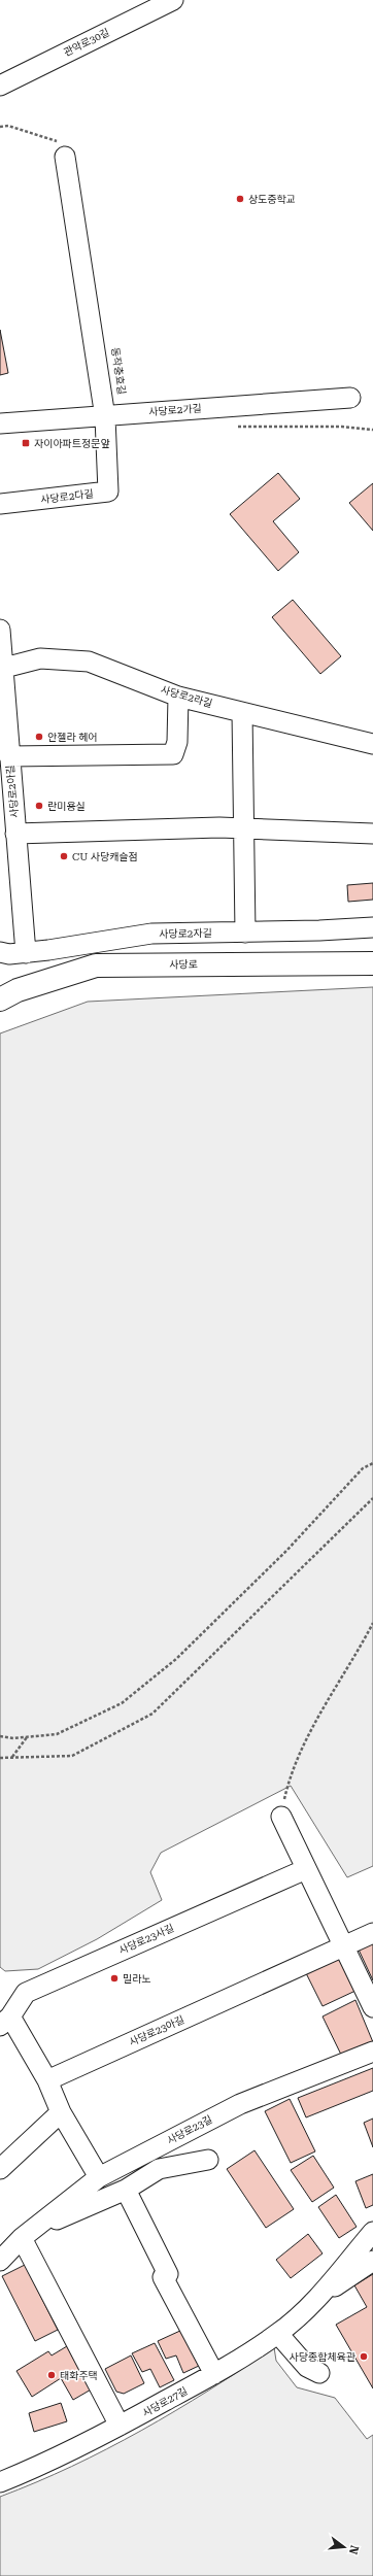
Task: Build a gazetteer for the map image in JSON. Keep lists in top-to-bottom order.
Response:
{
  "streets": {
    "main road": ["사당로"],
    "street": [
      "관악로30길",
      "사당로2가길",
      "사당로2다길",
      "사당로2라길",
      "사당로2아길",
      "사당로2자길",
      "사당로23사길",
      "사당로23아길",
      "사당로23길",
      "사당로27길"
    ]
  },
  "crossings": [
    ["사당로2가길", "사당로2다길"],
    ["사당로2라길", "사당로2아길"],
    ["사당로2아길", "사당로2자길"]
  ],
  "places": {
    "other": [
      "상도중학교",
      "안젤라 헤어",
      "란미용실",
      "CU 사당캐슬점",
      "밀라노",
      "사당종합체육관",
      "태화주택"
    ],
    "transit": ["자이아파트정문앞"]
  },
  "north": "right"
}
